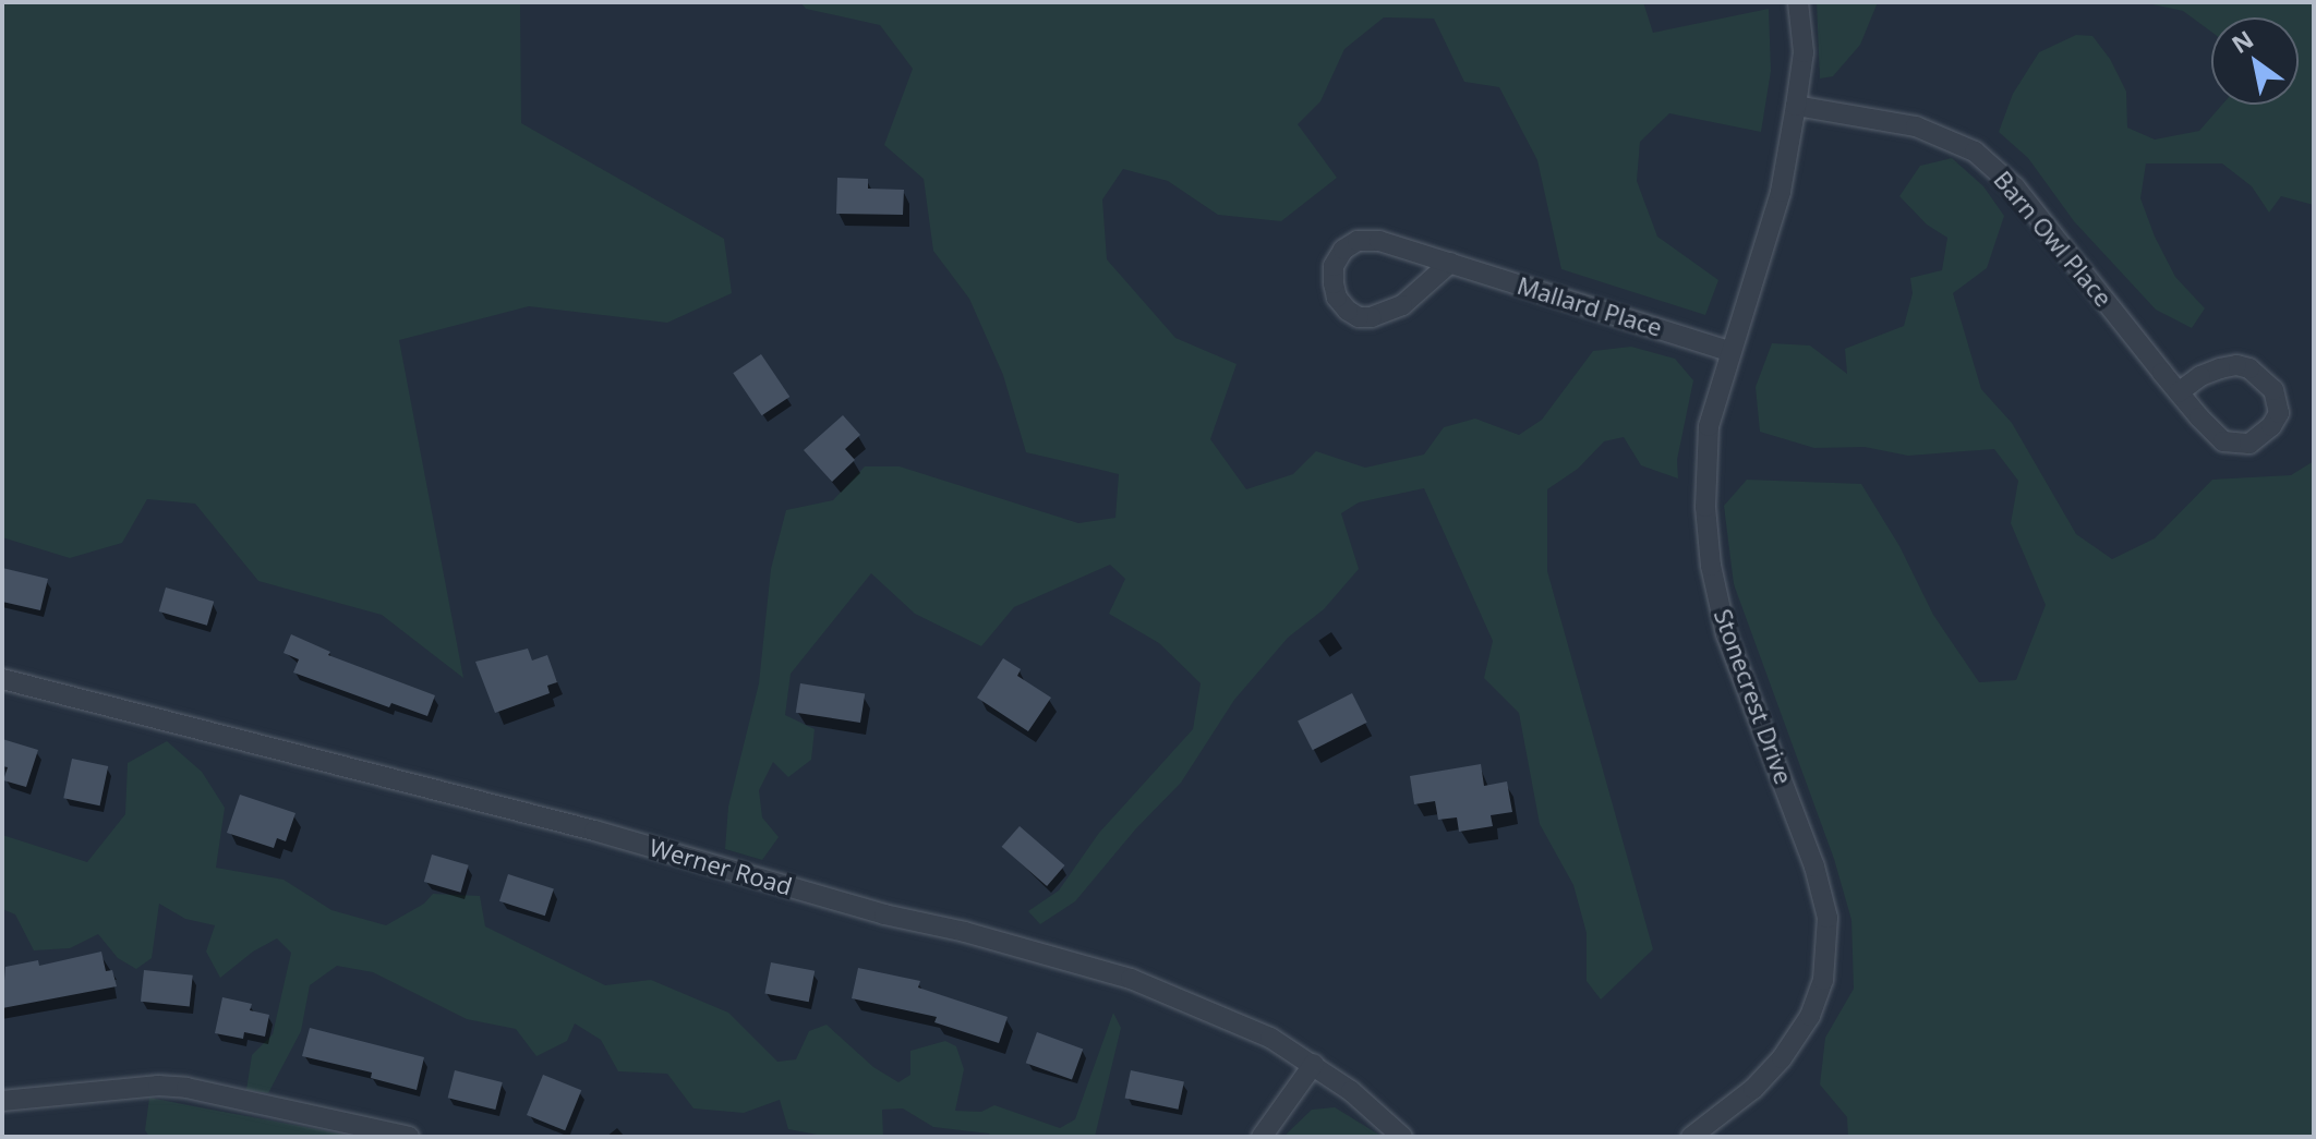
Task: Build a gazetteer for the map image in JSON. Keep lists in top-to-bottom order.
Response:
{
  "streets": {
    "street": [
      "Barn Owl Place",
      "Mallard Place",
      "Stonecrest Drive",
      "Werner Road"
    ]
  },
  "crossings": [
    ["Barn Owl Place", "Stonecrest Drive"],
    ["Mallard Place", "Stonecrest Drive"]
  ],
  "north": "top left"
}
